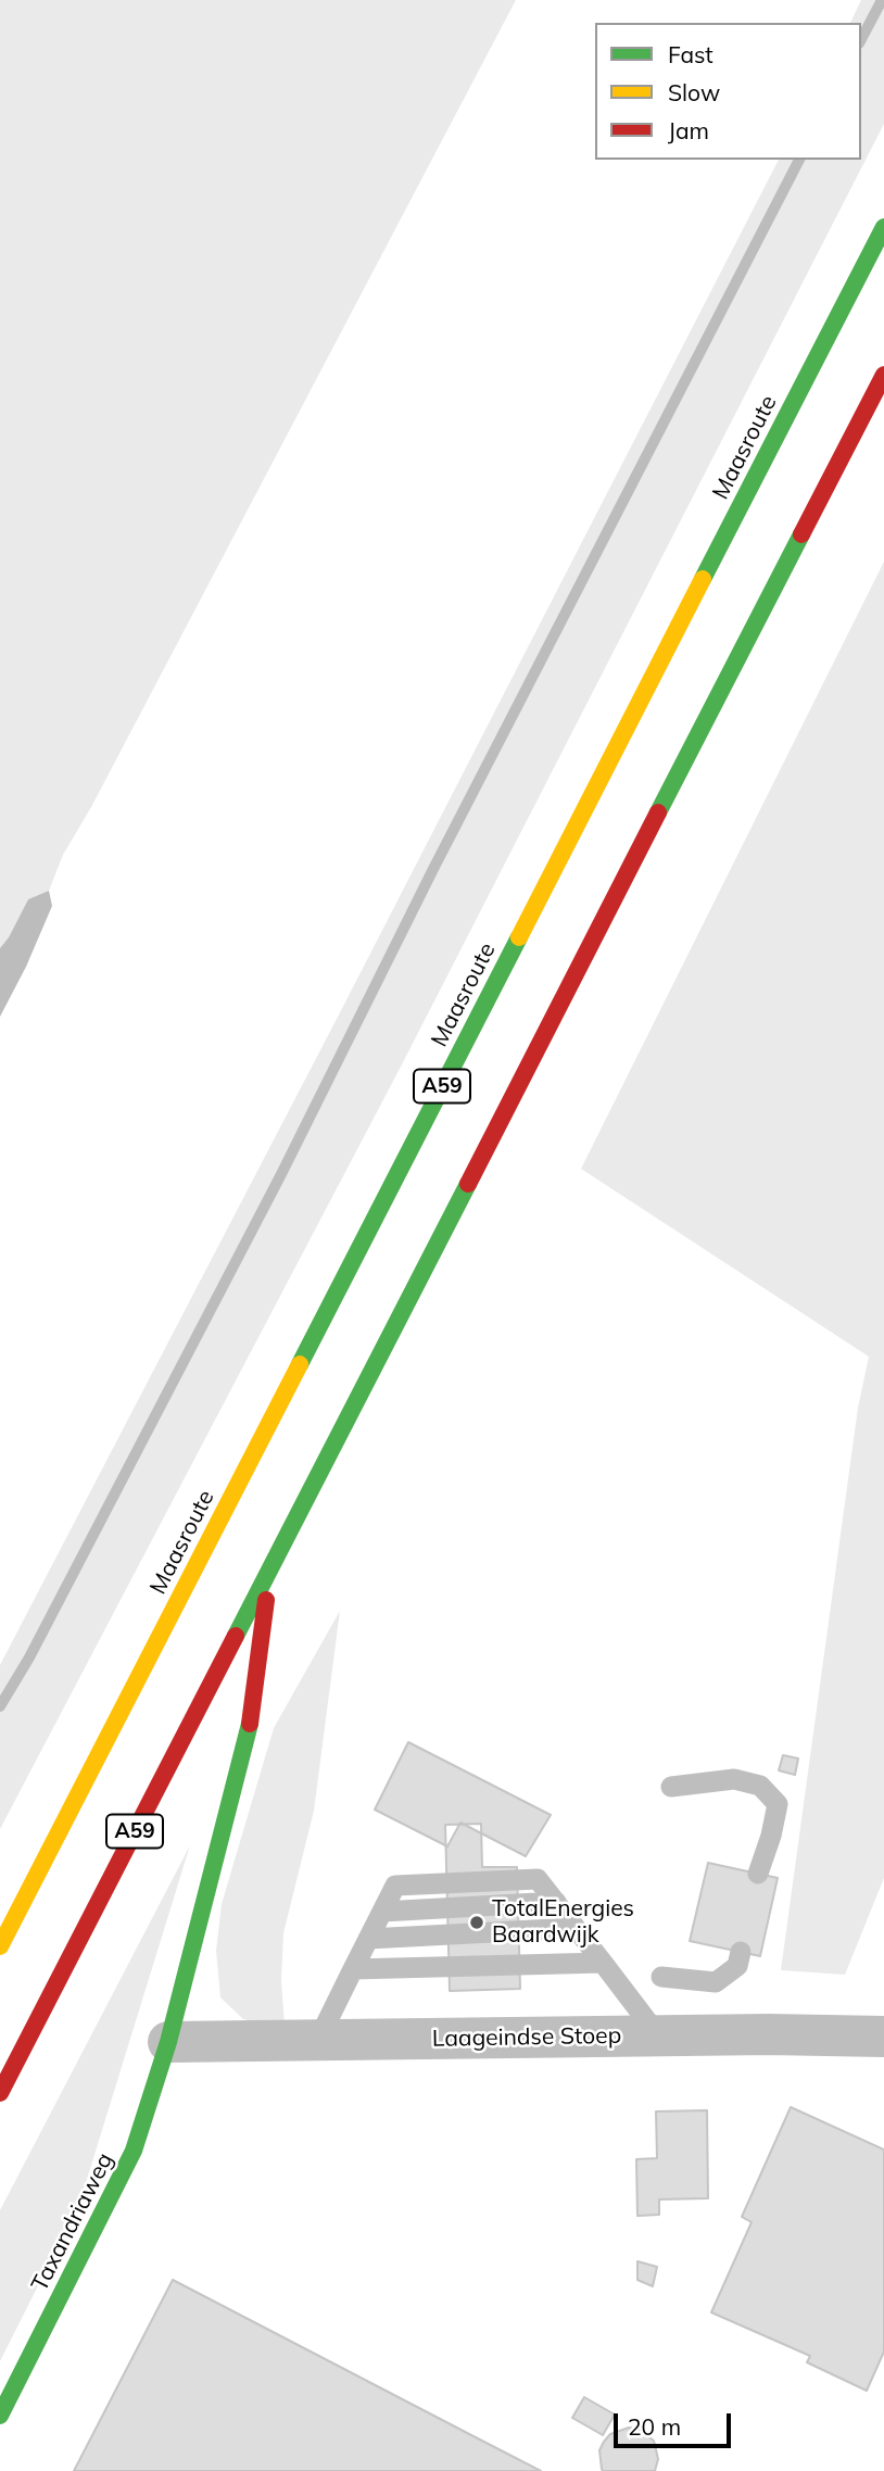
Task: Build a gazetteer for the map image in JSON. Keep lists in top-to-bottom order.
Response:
{
  "streets": {
    "main road": ["Maasroute", "A59", "Taxandriaweg"],
    "street": ["Laageindse Stoep"]
  },
  "crossings": [
    ["A59", "Laageindse Stoep"],
    ["A59", "Taxandriaweg"],
    ["Laageindse Stoep", "Taxandriaweg"]
  ],
  "places": ["TotalEnergies Baardwijk"],
  "legend": ["Fast", "Slow", "Jam"],
  "scale_bar": "20 m"
}
